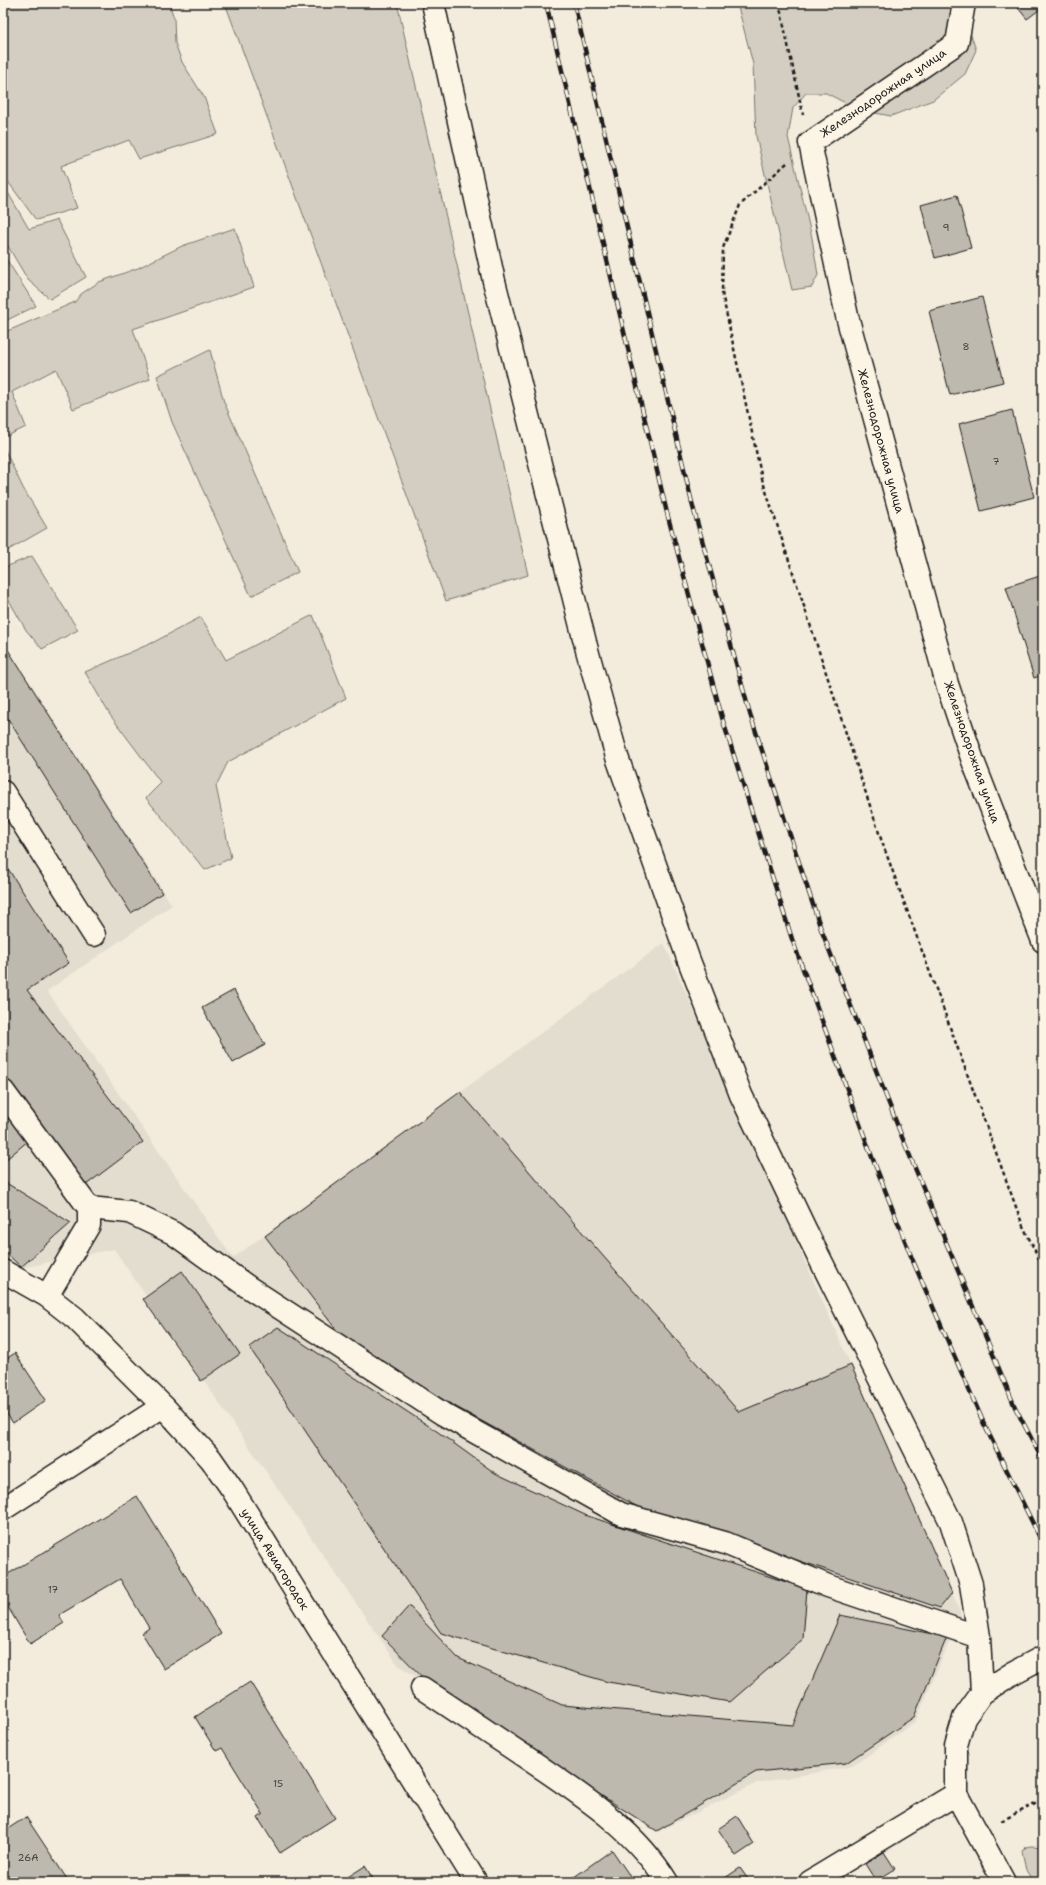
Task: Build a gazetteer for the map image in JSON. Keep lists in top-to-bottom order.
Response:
{
  "streets": {
    "street": ["Железнодорожная улица", "улица Авиагородок"]
  },
  "house_numbers": [
    "9",
    "8",
    "7",
    "17",
    "15",
    "26А"
  ]
}
